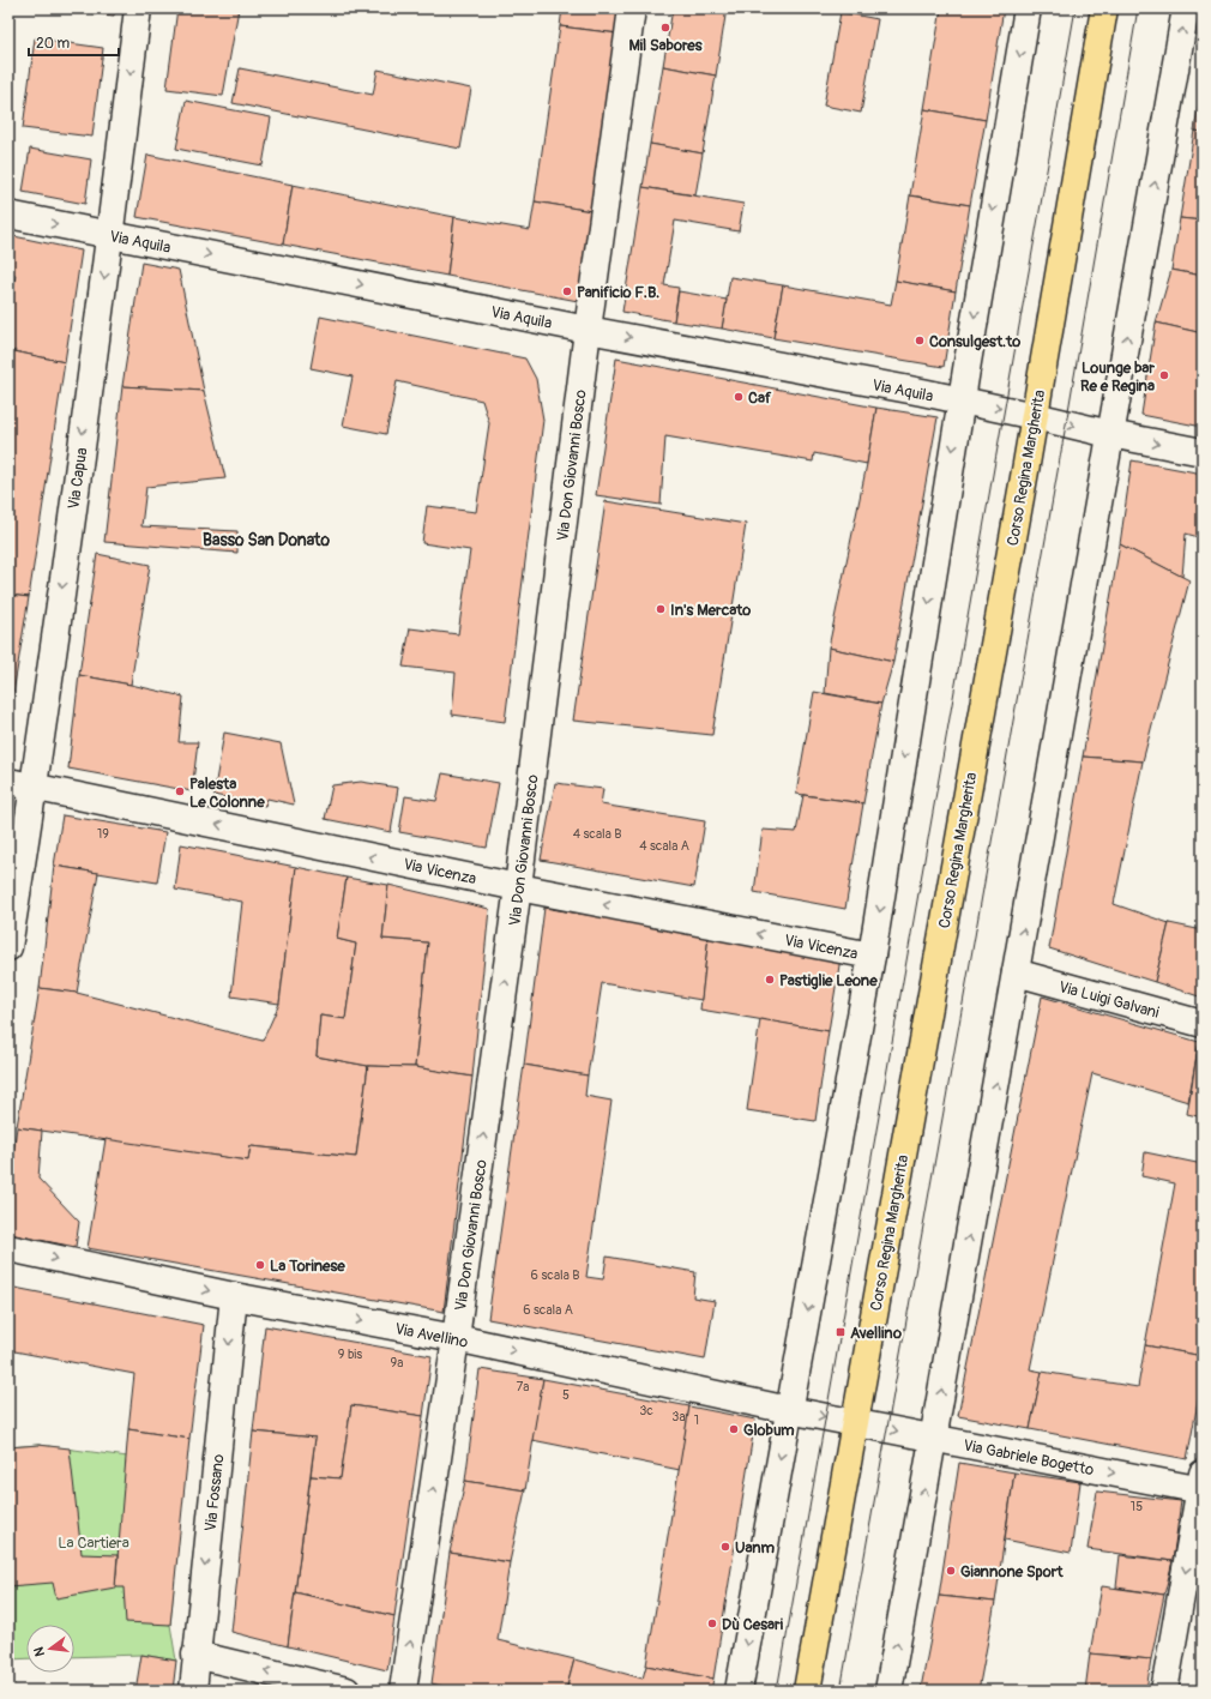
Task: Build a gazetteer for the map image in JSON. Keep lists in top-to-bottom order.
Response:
{
  "streets": {
    "main road": ["Corso Regina Margherita"],
    "street": [
      "Via Aquila",
      "Via Don Giovanni Bosco",
      "Via Capua",
      "Via Vicenza",
      "Via Luigi Galvani",
      "Via Avellino",
      "Via Gabriele Bogetto",
      "Via Fossano"
    ]
  },
  "crossings": [
    ["Via Aquila", "Via Don Giovanni Bosco"],
    ["Via Aquila", "Corso Regina Margherita"],
    ["Via Aquila", "Via Capua"],
    ["Via Don Giovanni Bosco", "Via Vicenza"],
    ["Via Don Giovanni Bosco", "Via Avellino"],
    ["Corso Regina Margherita", "Via Avellino"],
    ["Corso Regina Margherita", "Via Gabriele Bogetto"],
    ["Via Capua", "Via Vicenza"],
    ["Via Avellino", "Via Gabriele Bogetto"],
    ["Via Avellino", "Via Fossano"]
  ],
  "one_way": [
    "Via Aquila",
    "Via Don Giovanni Bosco",
    "Via Capua",
    "Via Vicenza",
    "Via Avellino",
    "Via Gabriele Bogetto",
    "Via Fossano"
  ],
  "districts": ["Basso San Donato"],
  "parks": ["La Cartiera"],
  "places": {
    "other": [
      "Mil Sabores",
      "Panificio F.B.",
      "Consulgest.to",
      "Lounge bar Re e Regina",
      "Caf",
      "In's Mercato",
      "Palesta Le Colonne",
      "Pastiglie Leone",
      "La Torinese",
      "Globum",
      "Uanm",
      "Giannone Sport",
      "Dù Cesari"
    ],
    "transit": ["Avellino"]
  },
  "house_numbers": [
    "19",
    "4 scala B",
    "4 scala A",
    "6 scala B",
    "6 scala A",
    "9 bis",
    "9a",
    "7a",
    "5",
    "3c",
    "3a",
    "1",
    "15"
  ],
  "scale_bar": "20 m",
  "north": "left"
}
